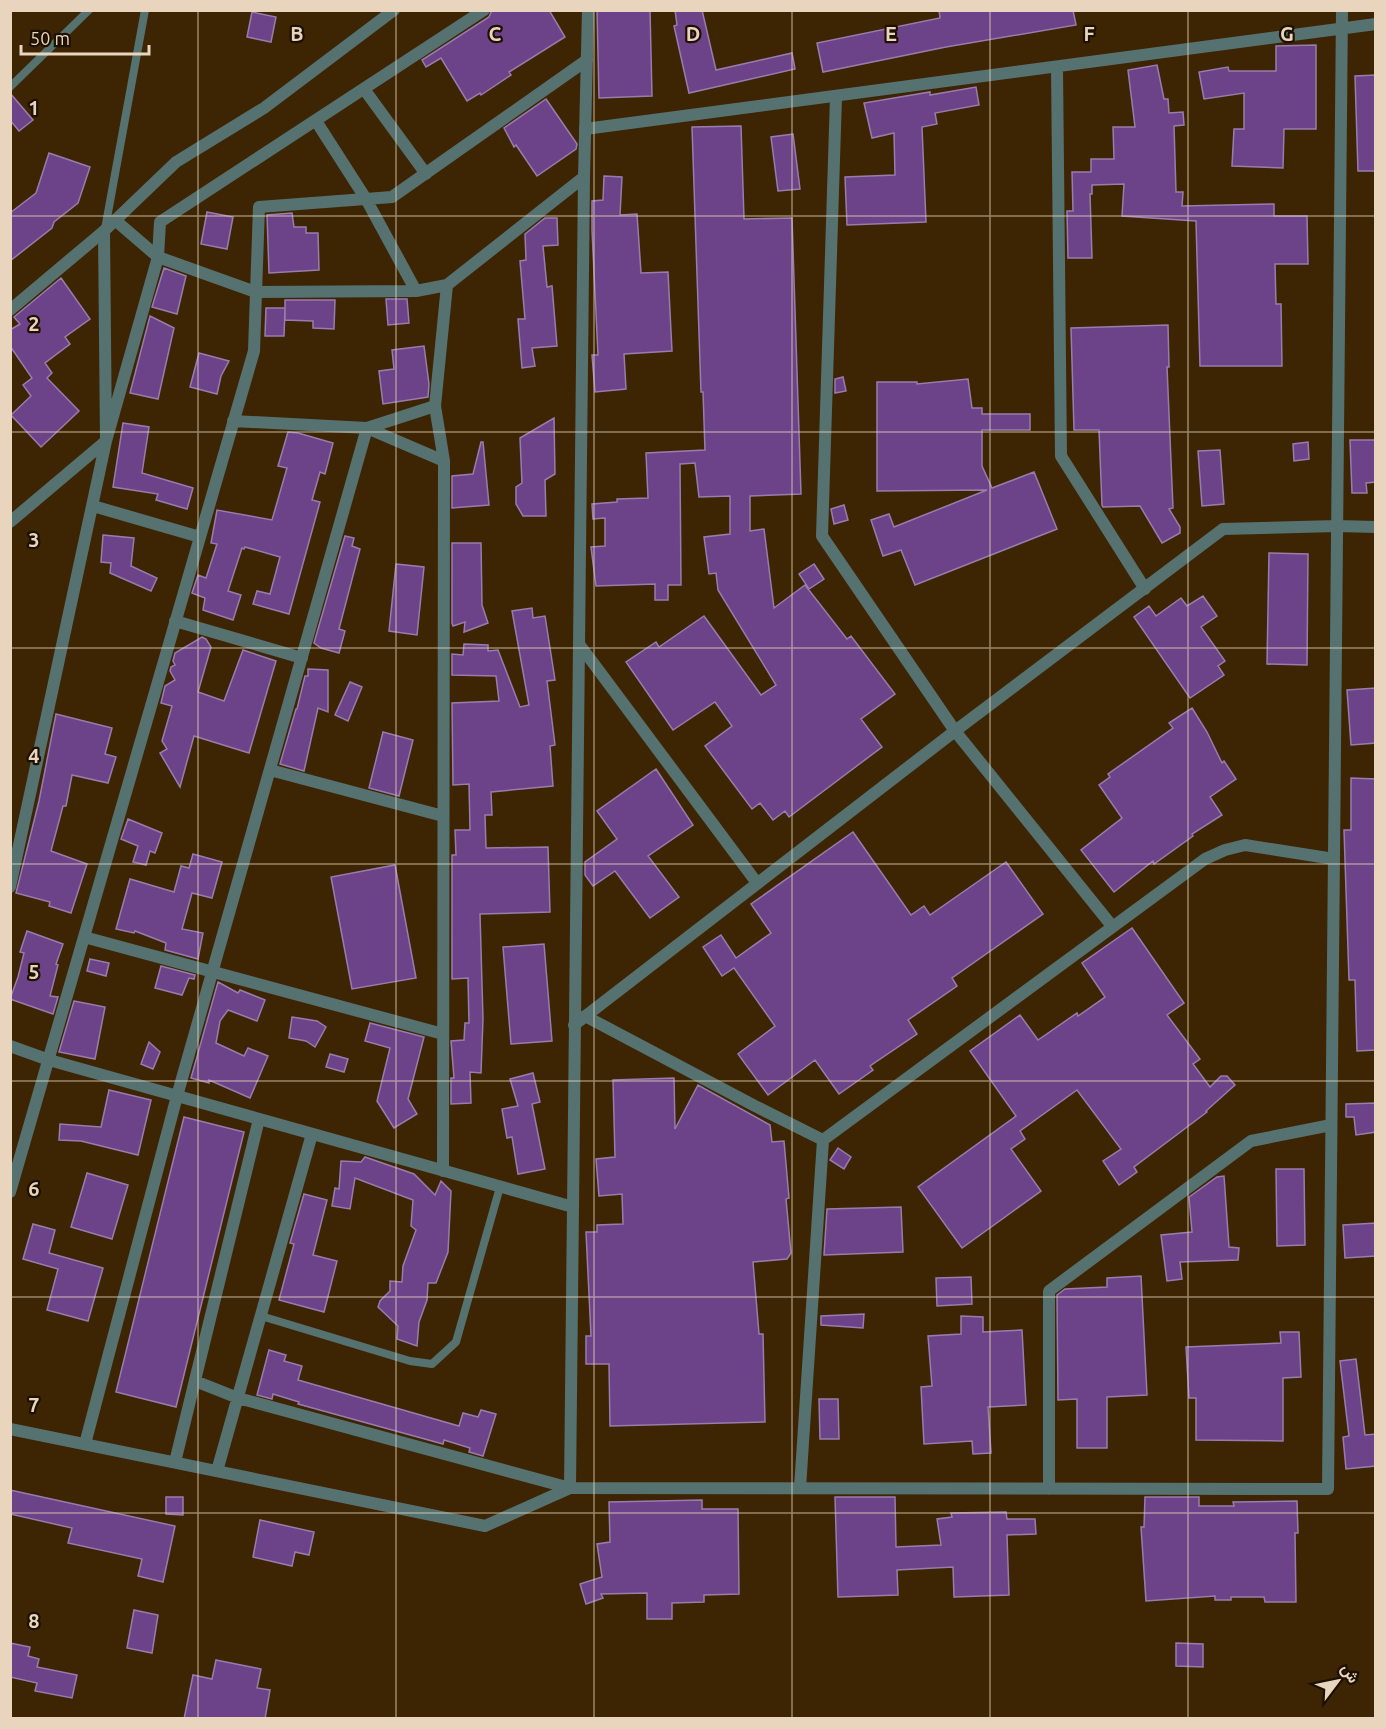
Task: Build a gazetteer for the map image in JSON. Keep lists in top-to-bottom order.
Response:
{
  "scale_bar": "50 m",
  "north": "top right",
  "grid": {
    "columns": [
      "B",
      "C",
      "D",
      "E",
      "F",
      "G"
    ],
    "rows": [
      "1",
      "2",
      "3",
      "4",
      "5",
      "6",
      "7",
      "8"
    ]
  }
}
